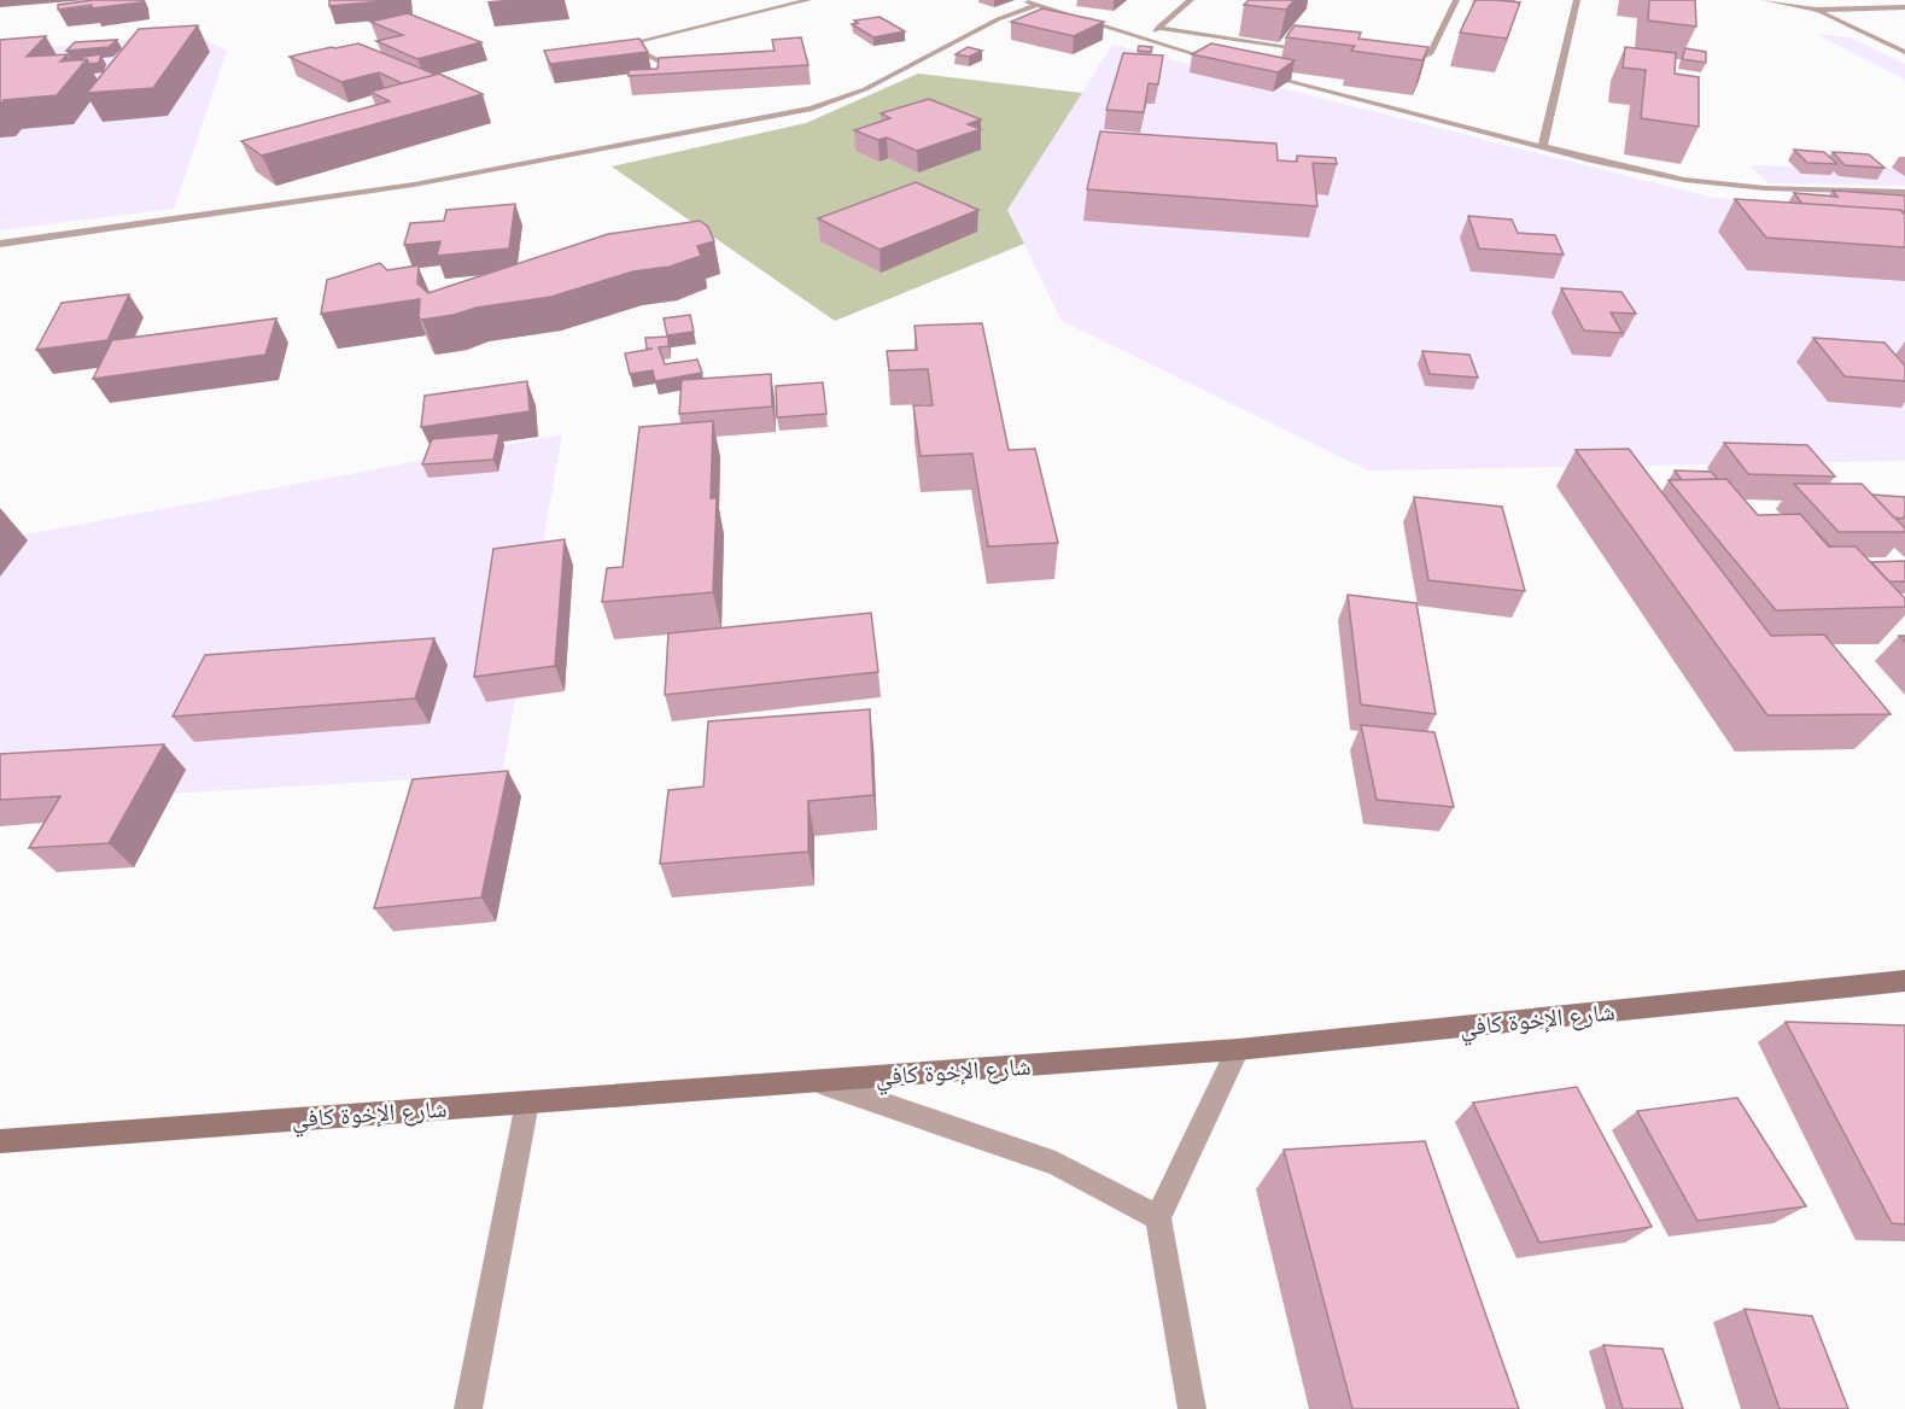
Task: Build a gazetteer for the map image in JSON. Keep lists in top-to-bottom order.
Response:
{
  "streets": {
    "main road": ["شارع الإخوة كافي"]
  }
}
